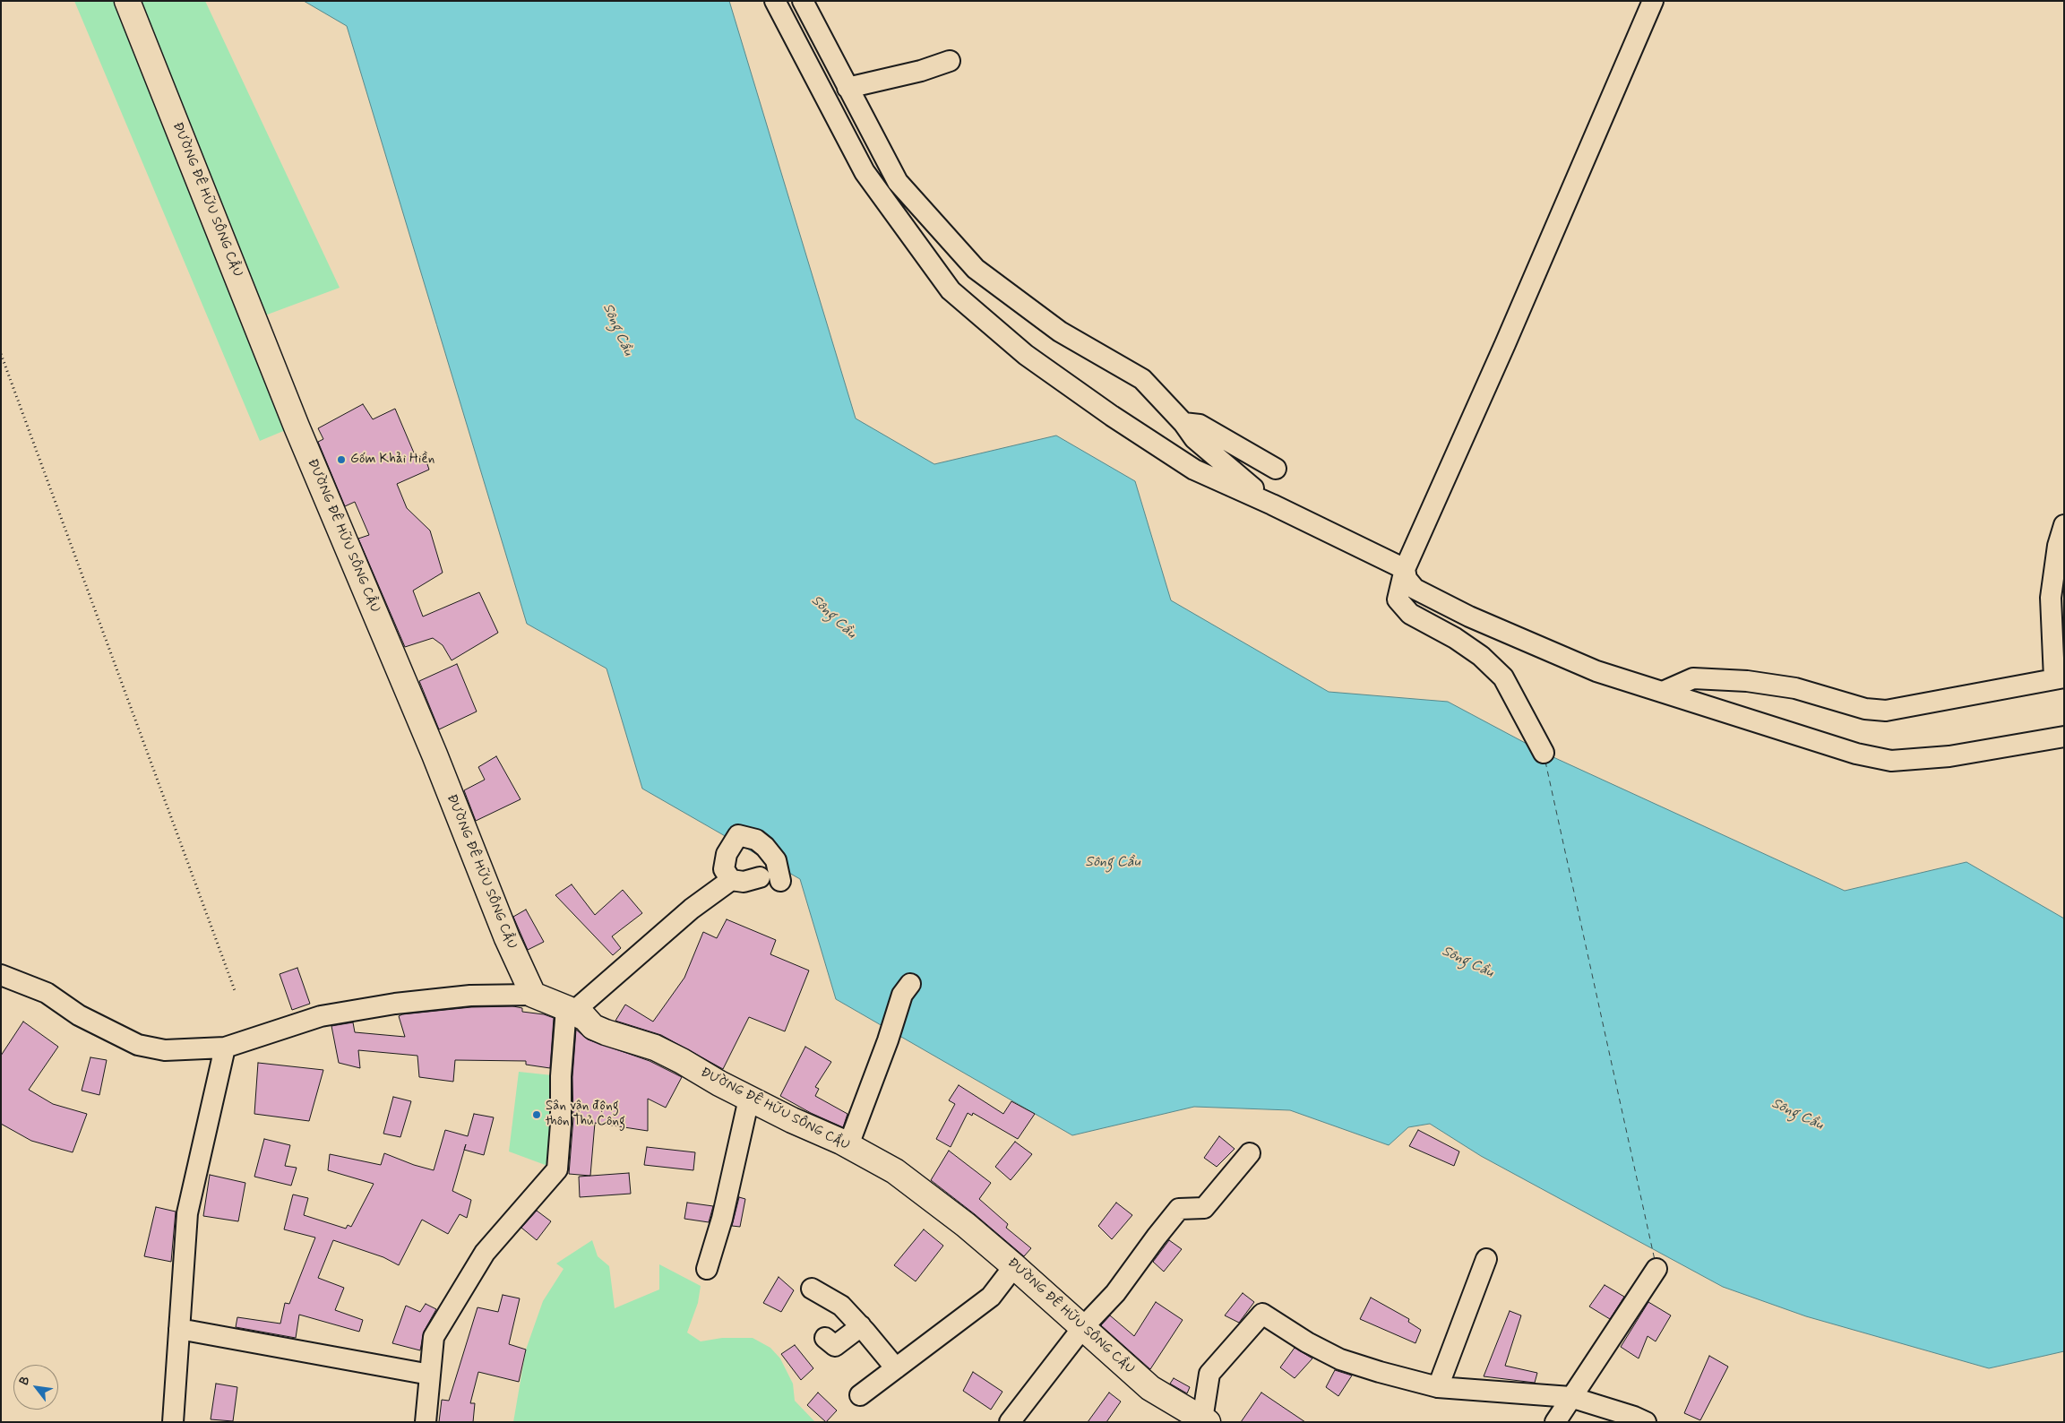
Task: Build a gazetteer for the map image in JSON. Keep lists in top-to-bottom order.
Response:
{
  "streets": {
    "main road": ["ĐƯỜNG ĐÊ HỮU SÔNG CẦU"]
  },
  "water": ["Sông Cầu"],
  "places": ["Gốm Khải Hiền", "Sân vận động thôn Thủ Công"],
  "north": "top left"
}
